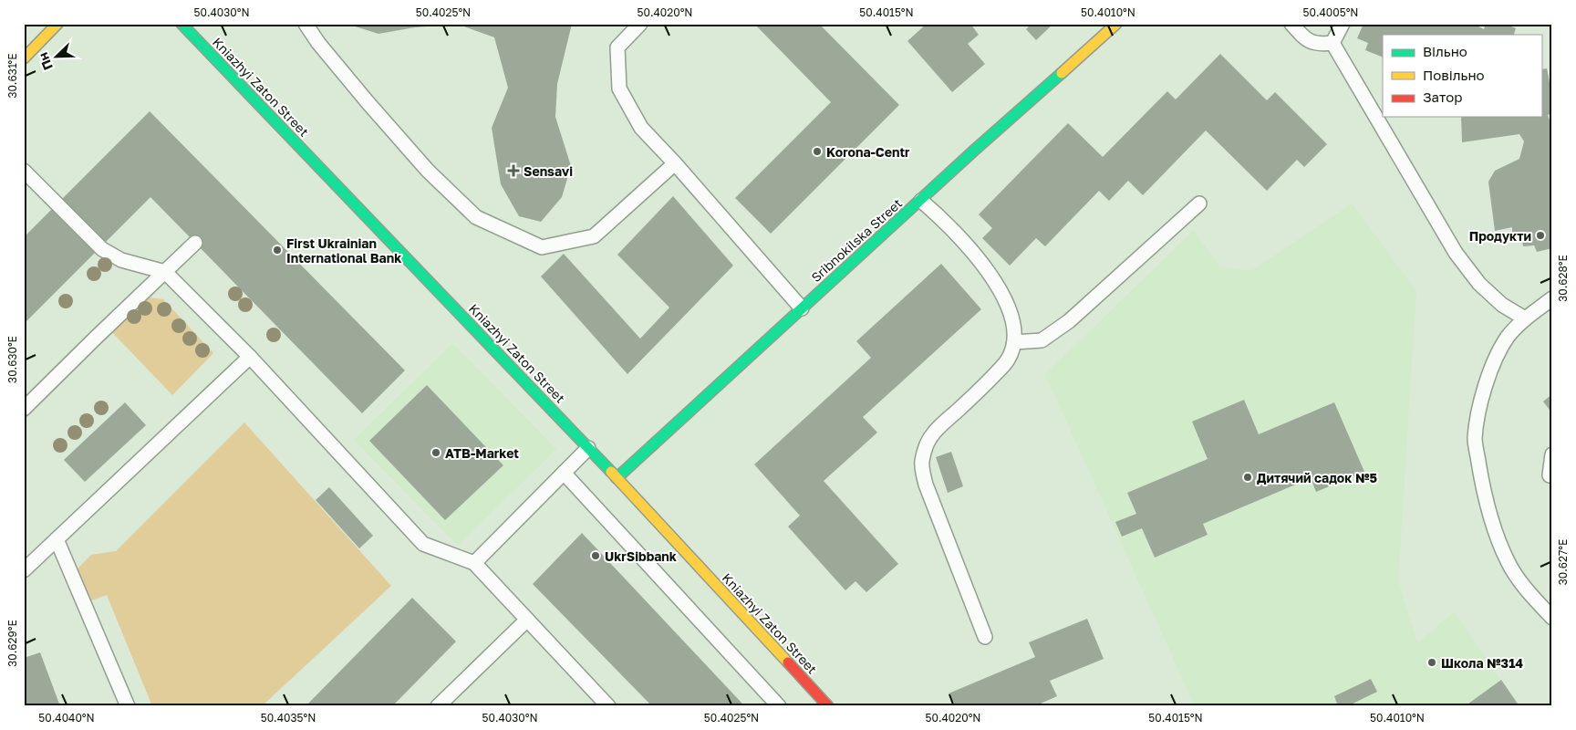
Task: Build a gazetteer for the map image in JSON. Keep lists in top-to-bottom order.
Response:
{
  "streets": {
    "street": ["Kniazhyi Zaton Street", "Sribnokilska Street"]
  },
  "crossings": [
    ["Kniazhyi Zaton Street", "Sribnokilska Street"]
  ],
  "places": {
    "other": [
      "Korona-Centr",
      "Продукти",
      "First Ukrainian International Bank",
      "ATB-Market",
      "Дитячий садок №5",
      "UkrSibbank",
      "Школа №314"
    ],
    "health": ["Sensavi"]
  },
  "legend": ["Вільно", "Повільно", "Затор"],
  "north": "bottom left",
  "coordinates": [
    "50.4030°N",
    "50.4025°N",
    "50.4020°N",
    "50.4015°N",
    "50.4010°N",
    "50.4005°N",
    "30.631°E",
    "30.628°E",
    "30.630°E",
    "30.627°E",
    "30.629°E",
    "50.4040°N",
    "50.4035°N"
  ]
}
